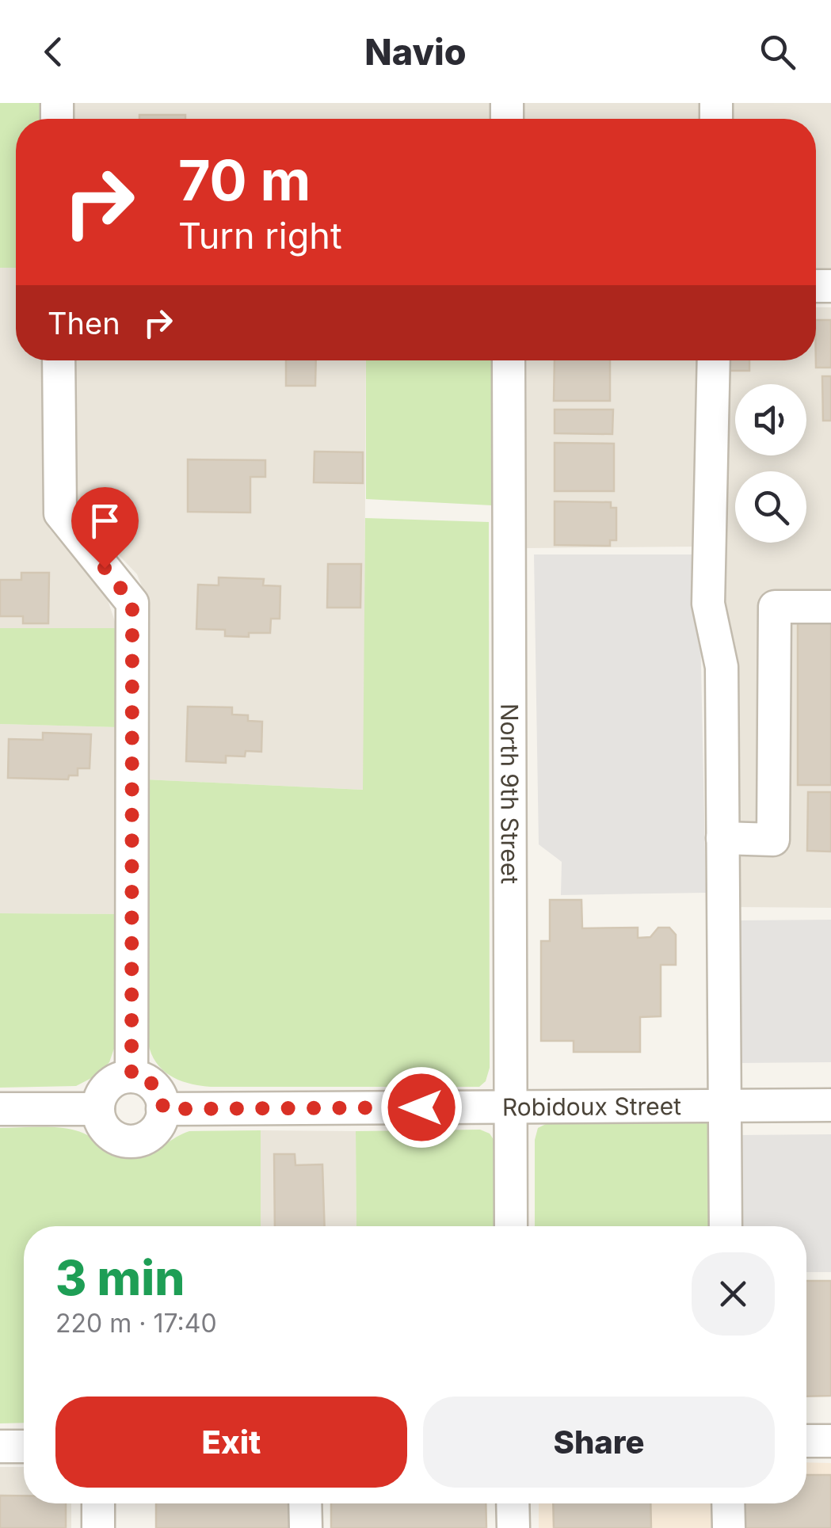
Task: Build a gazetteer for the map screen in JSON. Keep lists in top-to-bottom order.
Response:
{
  "streets": {
    "street": ["North 9th Street", "Robidoux Street"]
  },
  "crossings": [
    ["North 9th Street", "Robidoux Street"]
  ],
  "page": {
    "header": "Navio",
    "turn": ["70 m", "Turn right"],
    "then": "Then",
    "heading": ["3 min", "220 m · 17:40"],
    "buttons": ["Exit", "Share"]
  }
}
